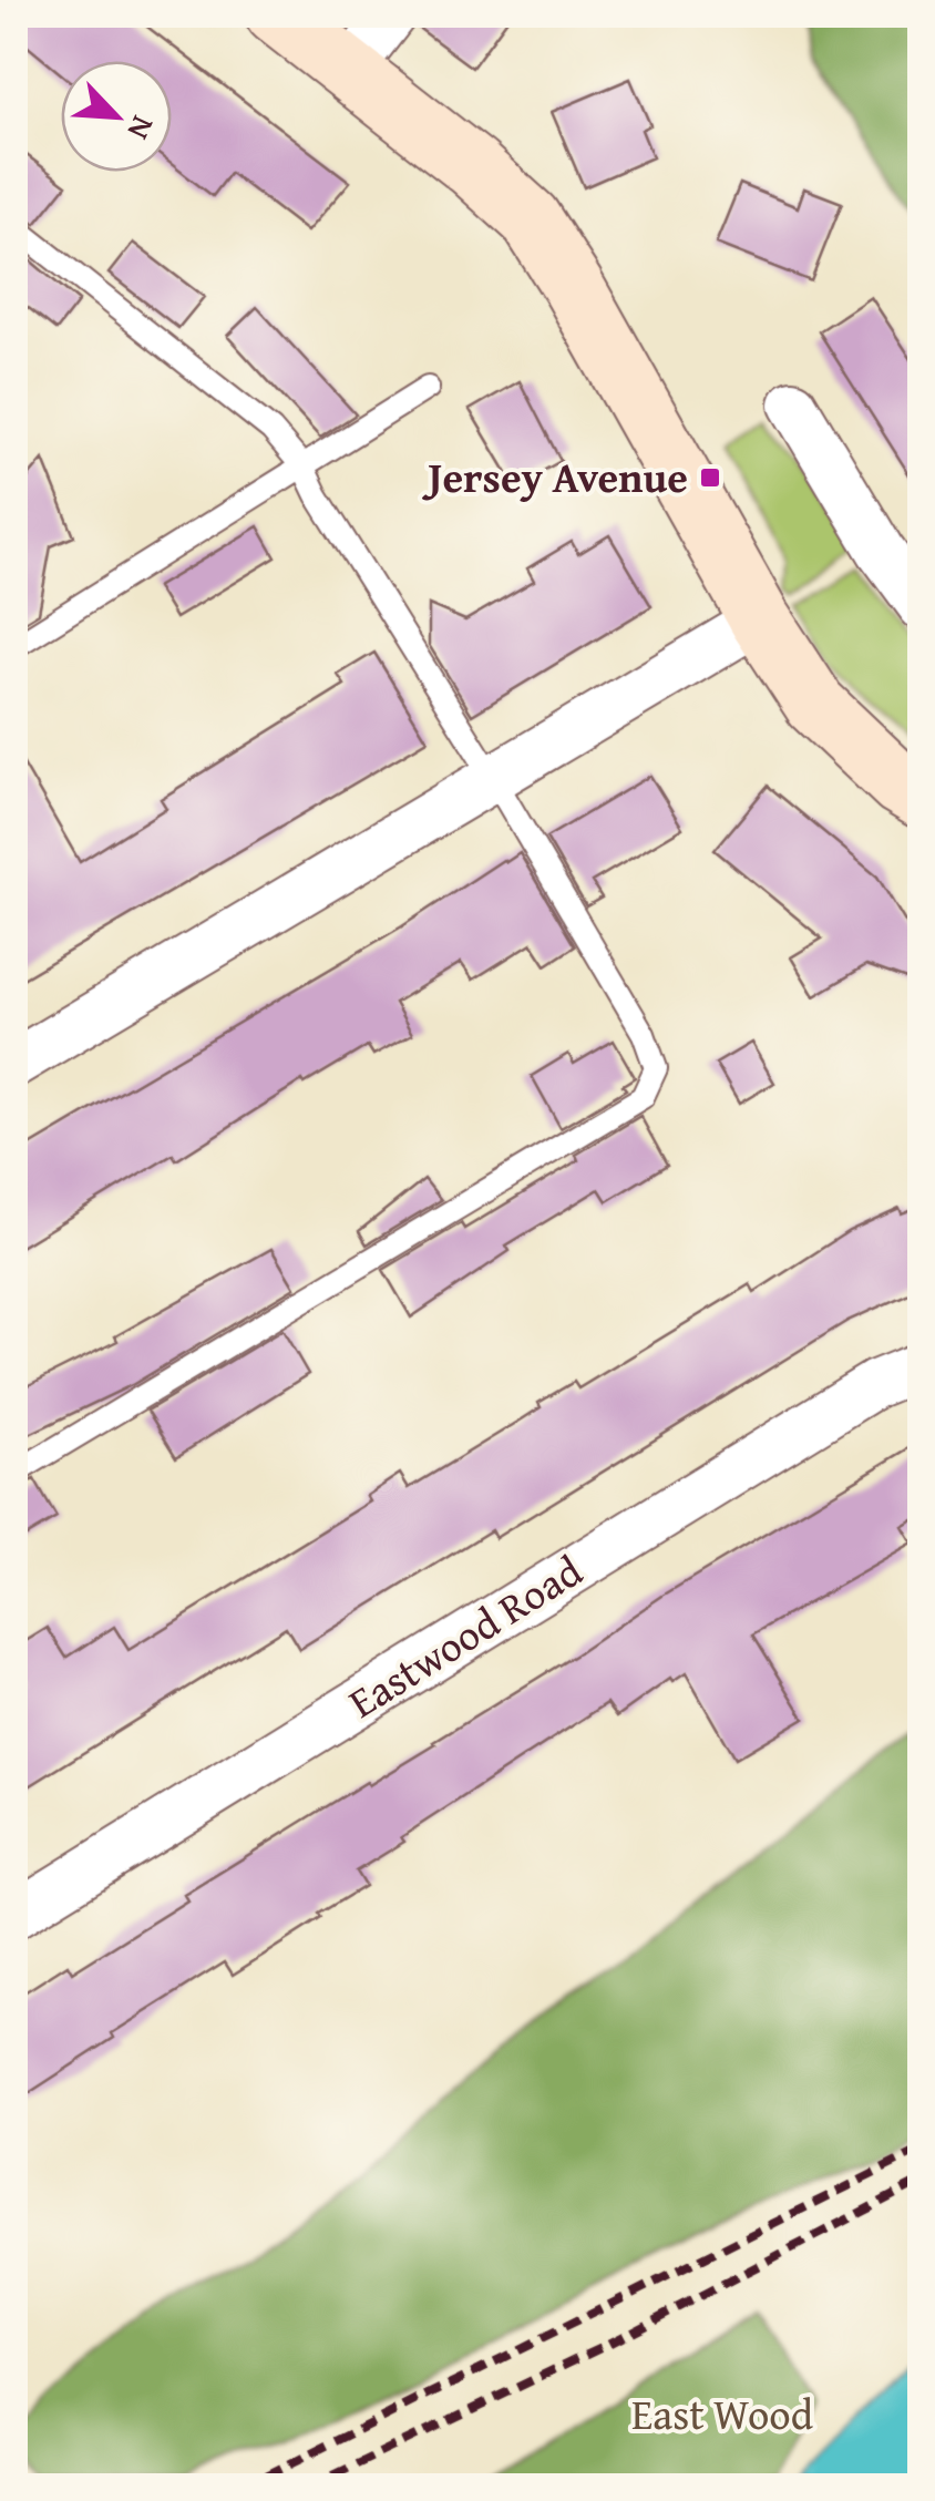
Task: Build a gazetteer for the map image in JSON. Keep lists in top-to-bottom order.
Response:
{
  "streets": {
    "street": ["Eastwood Road"]
  },
  "parks": ["East Wood"],
  "places": {
    "transit": ["Jersey Avenue"]
  },
  "north": "bottom right"
}
